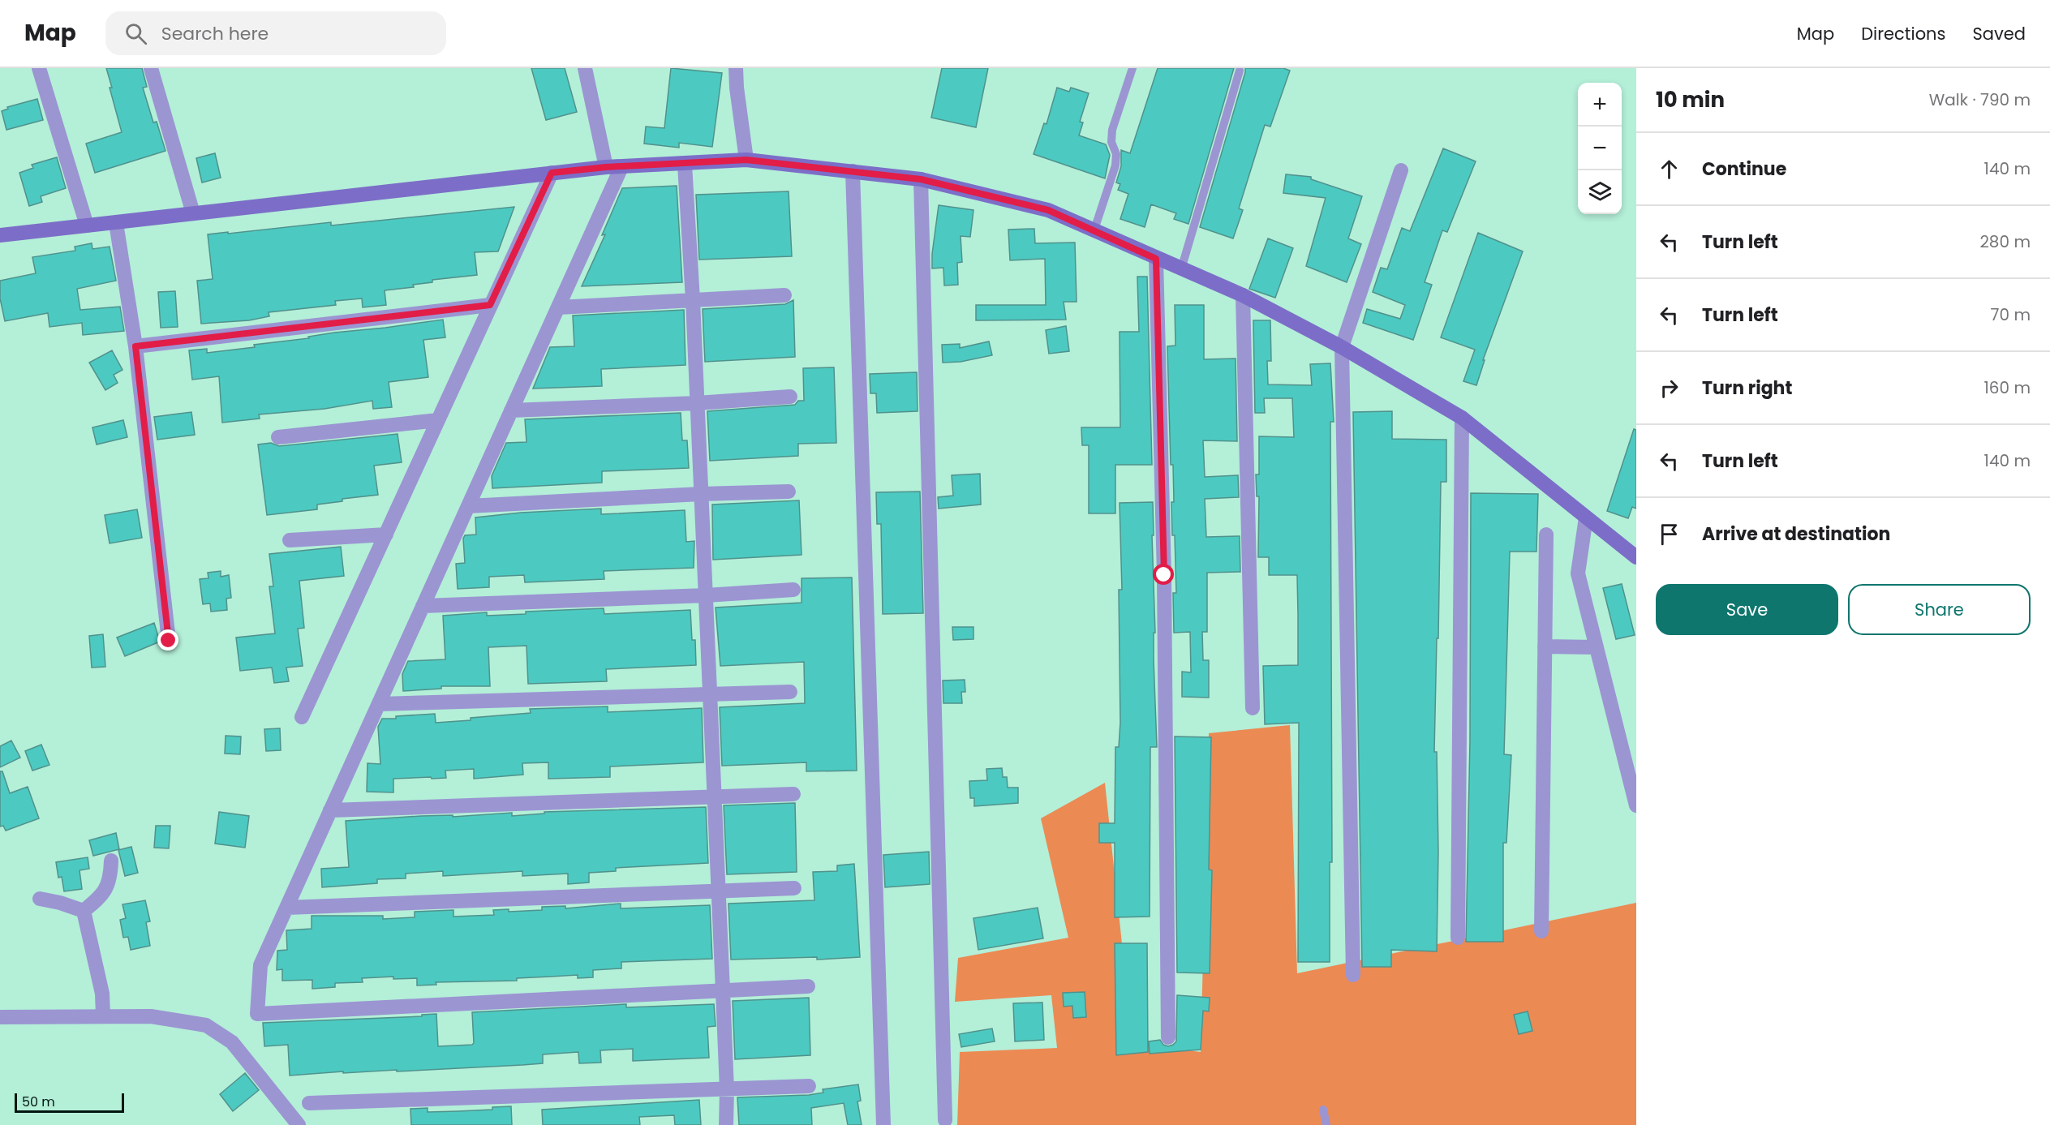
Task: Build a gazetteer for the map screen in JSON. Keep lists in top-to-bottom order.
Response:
{
  "scale_bar": "50 m",
  "page": {
    "header": "Map",
    "search": "Search here",
    "nav": ["Map", "Directions", "Saved"],
    "heading": ["10 min", "Walk · 790 m"],
    "map_buttons": ["+", "−"],
    "list": [
      ["Continue", "140 m"],
      ["Turn left", "280 m"],
      ["Turn left", "70 m"],
      ["Turn right", "160 m"],
      ["Turn left", "140 m"],
      "Arrive at destination"
    ],
    "buttons": ["Save", "Share"],
    "scale": "50 m"
  }
}
